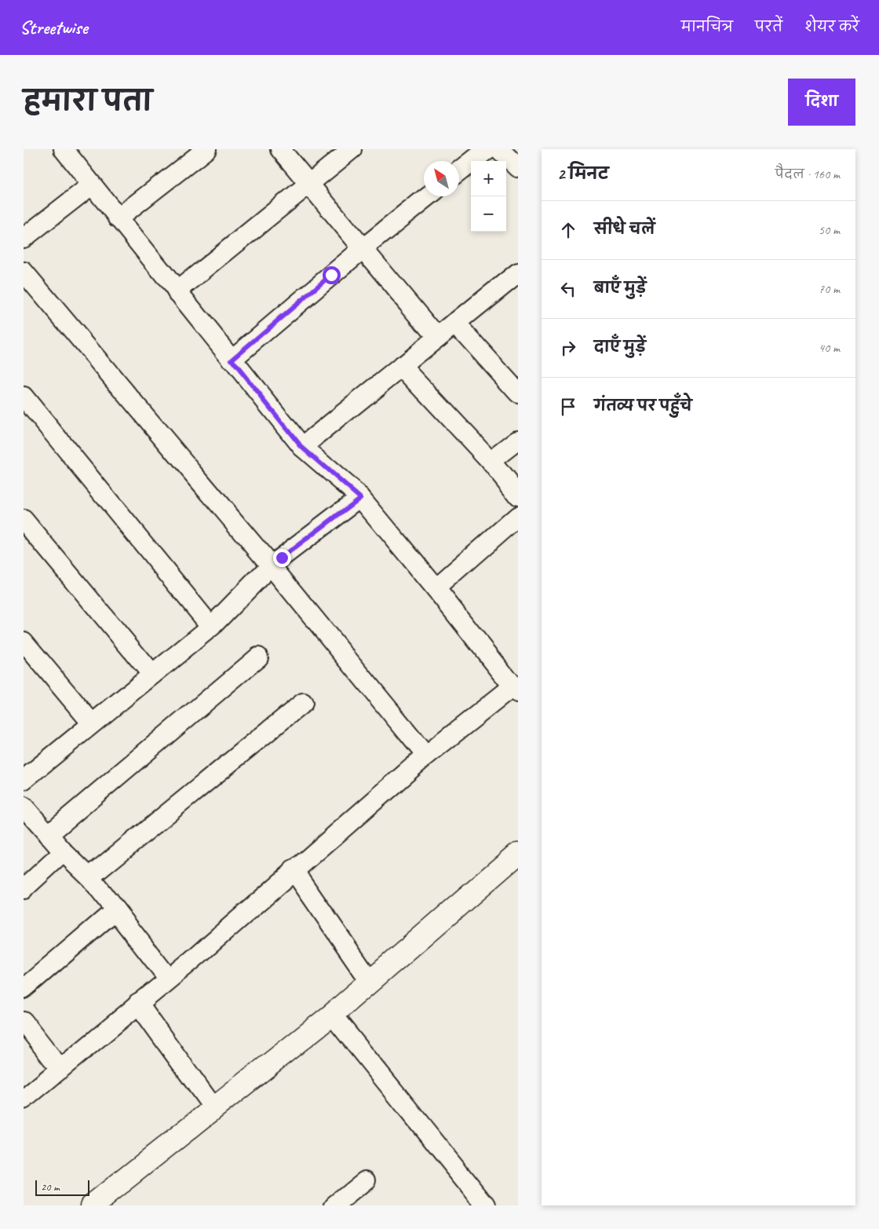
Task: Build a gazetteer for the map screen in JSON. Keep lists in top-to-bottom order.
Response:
{
  "scale_bar": "20 m",
  "north": "top left",
  "page": {
    "header": "Streetwise",
    "nav": ["मानचित्र", "परतें", "शेयर करें"],
    "title": "हमारा पता",
    "buttons": "दिशा",
    "heading": ["2 मिनट", "पैदल · 160 m"],
    "map_buttons": ["+", "−"],
    "list": [
      ["सीधे चलें", "50 m"],
      ["बाएँ मुड़ें", "70 m"],
      ["दाएँ मुड़ें", "40 m"],
      "गंतव्य पर पहुँचे"
    ],
    "scale": "20 m"
  }
}
